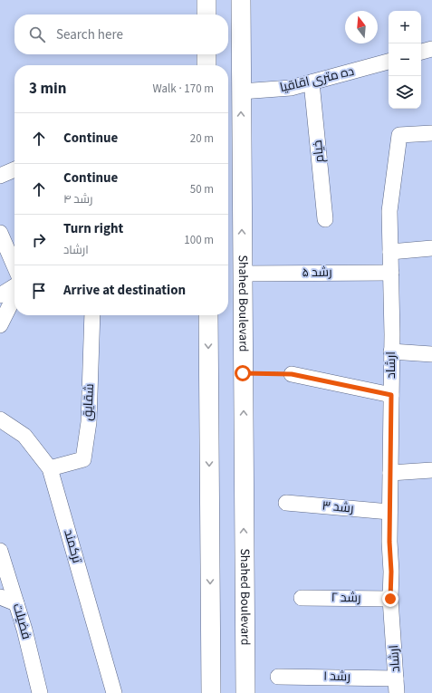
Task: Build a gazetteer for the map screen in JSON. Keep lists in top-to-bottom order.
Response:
{
  "streets": {
    "main road": ["Shahed Boulevard"],
    "street": [
      "ده متری اقاقیا",
      "خیام",
      "رشد ۵",
      "ارشاد",
      "شقایق",
      "رشد ۳",
      "ترکمند",
      "رشد ۲",
      "فضیلت",
      "رشد ۱"
    ]
  },
  "crossings": [
    ["ده متری اقاقیا", "خیام"],
    ["ده متری اقاقیا", "Shahed Boulevard"],
    ["رشد ۵", "Shahed Boulevard"],
    ["رشد ۵", "ارشاد"],
    ["ارشاد", "رشد ۳"],
    ["ارشاد", "رشد ۲"],
    ["ارشاد", "رشد ۱"],
    ["شقایق", "ترکمند"]
  ],
  "north": "top",
  "page": {
    "map_buttons": ["+", "−"],
    "search": "Search here",
    "heading": ["3 min", "Walk · 170 m"],
    "list": [
      ["Continue", "20 m"],
      ["Continue", "رشد ۴", "50 m"],
      ["Turn right", "ارشاد", "100 m"],
      "Arrive at destination"
    ]
  }
}
